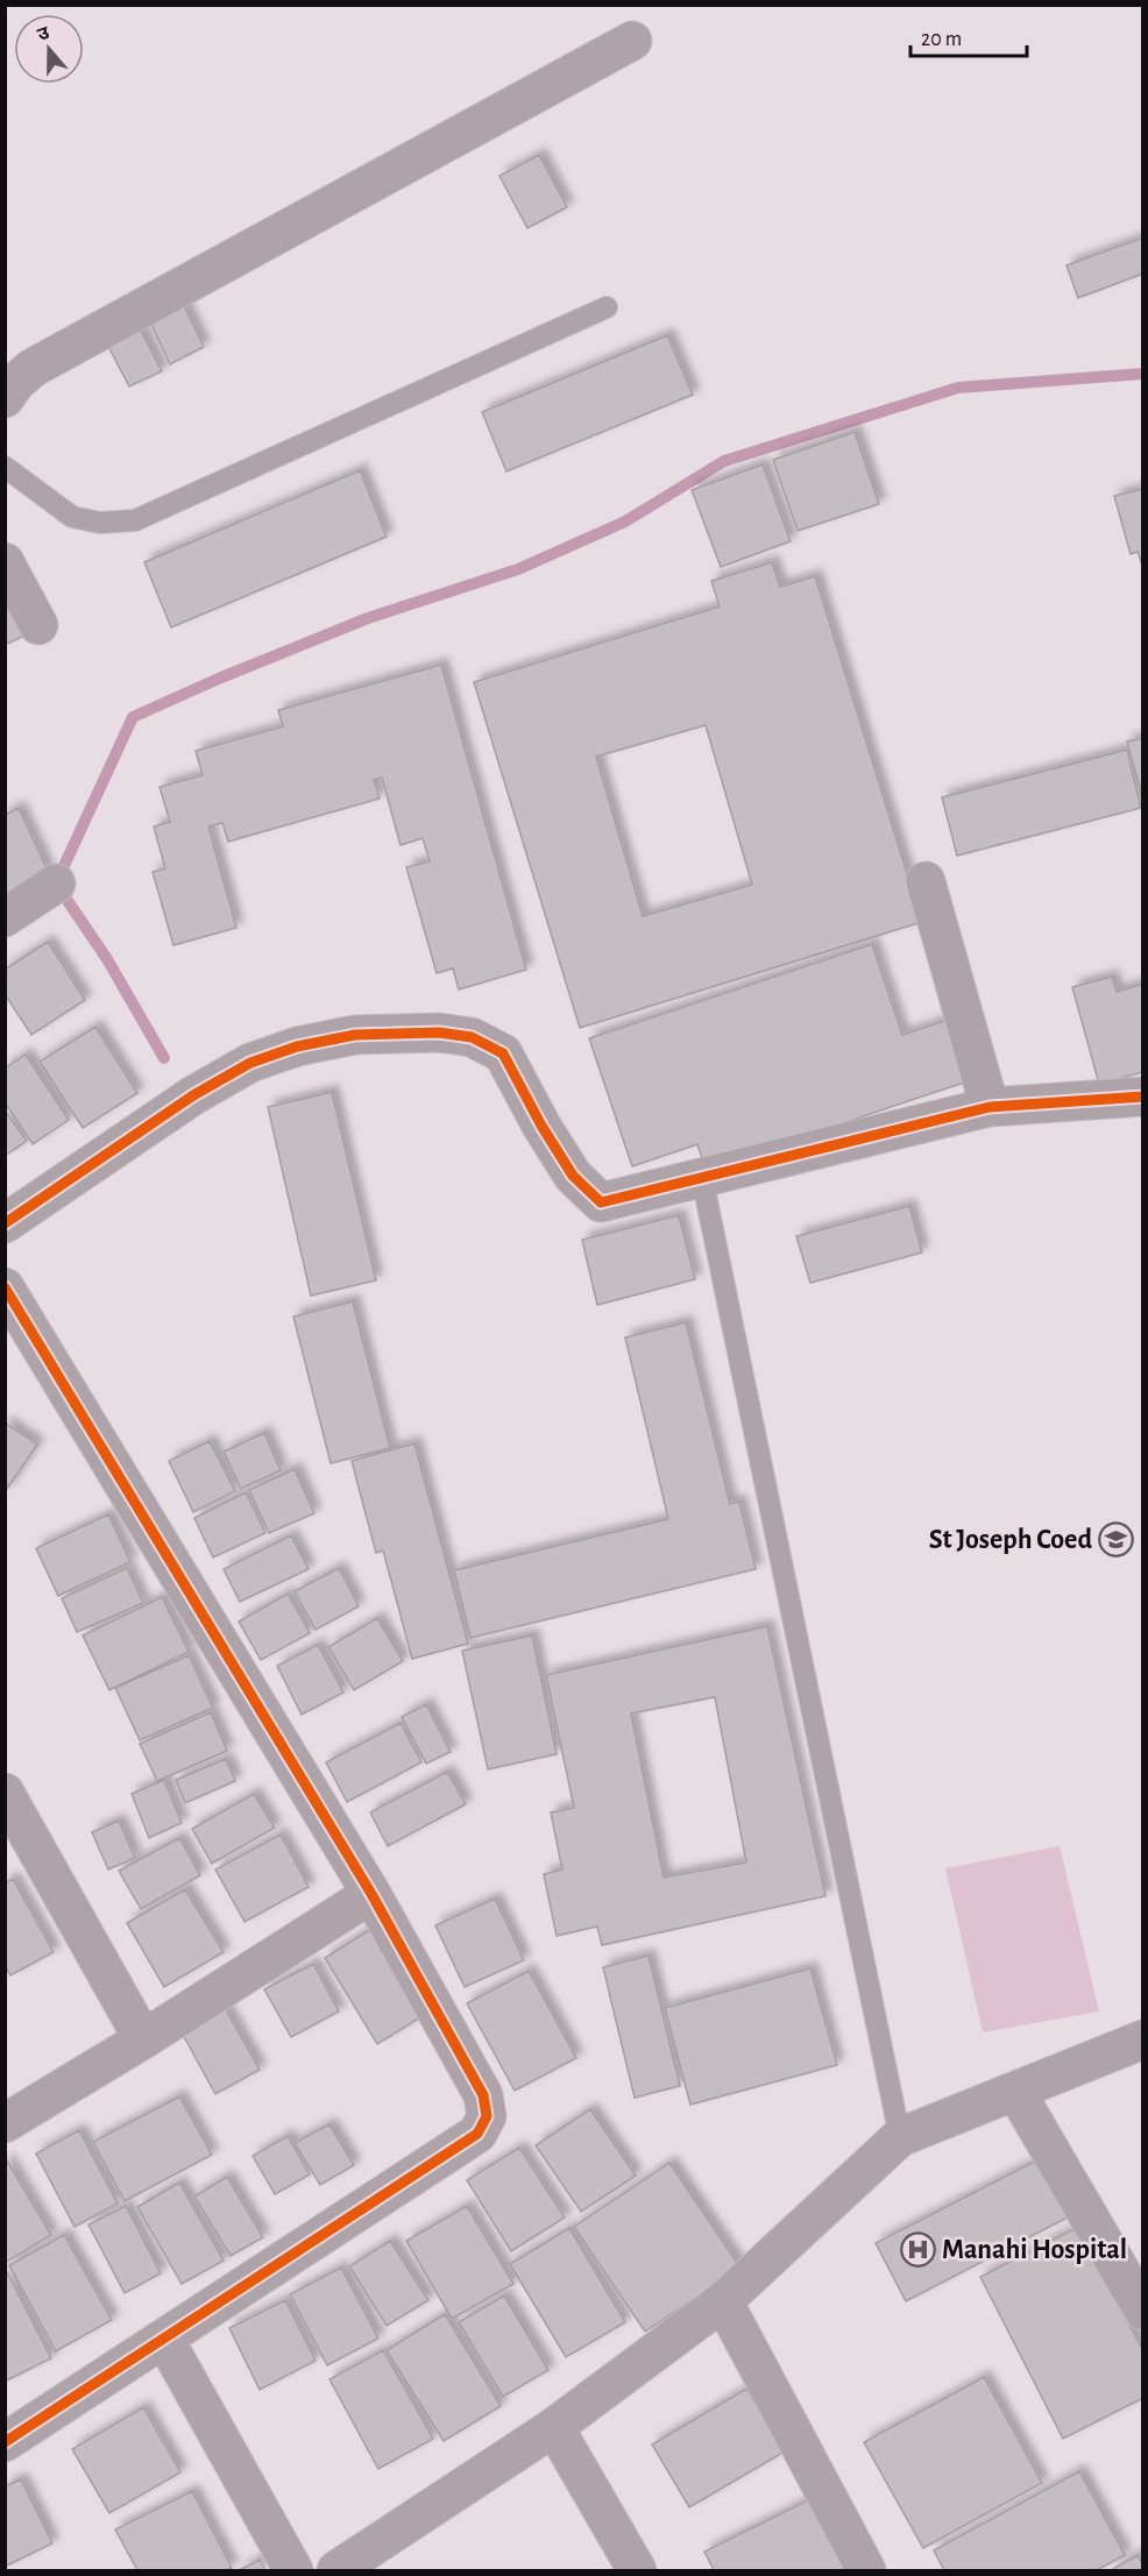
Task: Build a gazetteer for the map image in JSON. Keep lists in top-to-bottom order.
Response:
{
  "places": {
    "school or university": ["St Joseph Coed"],
    "hospital": ["Manahi Hospital"]
  },
  "scale_bar": "20 m",
  "north": "top"
}
